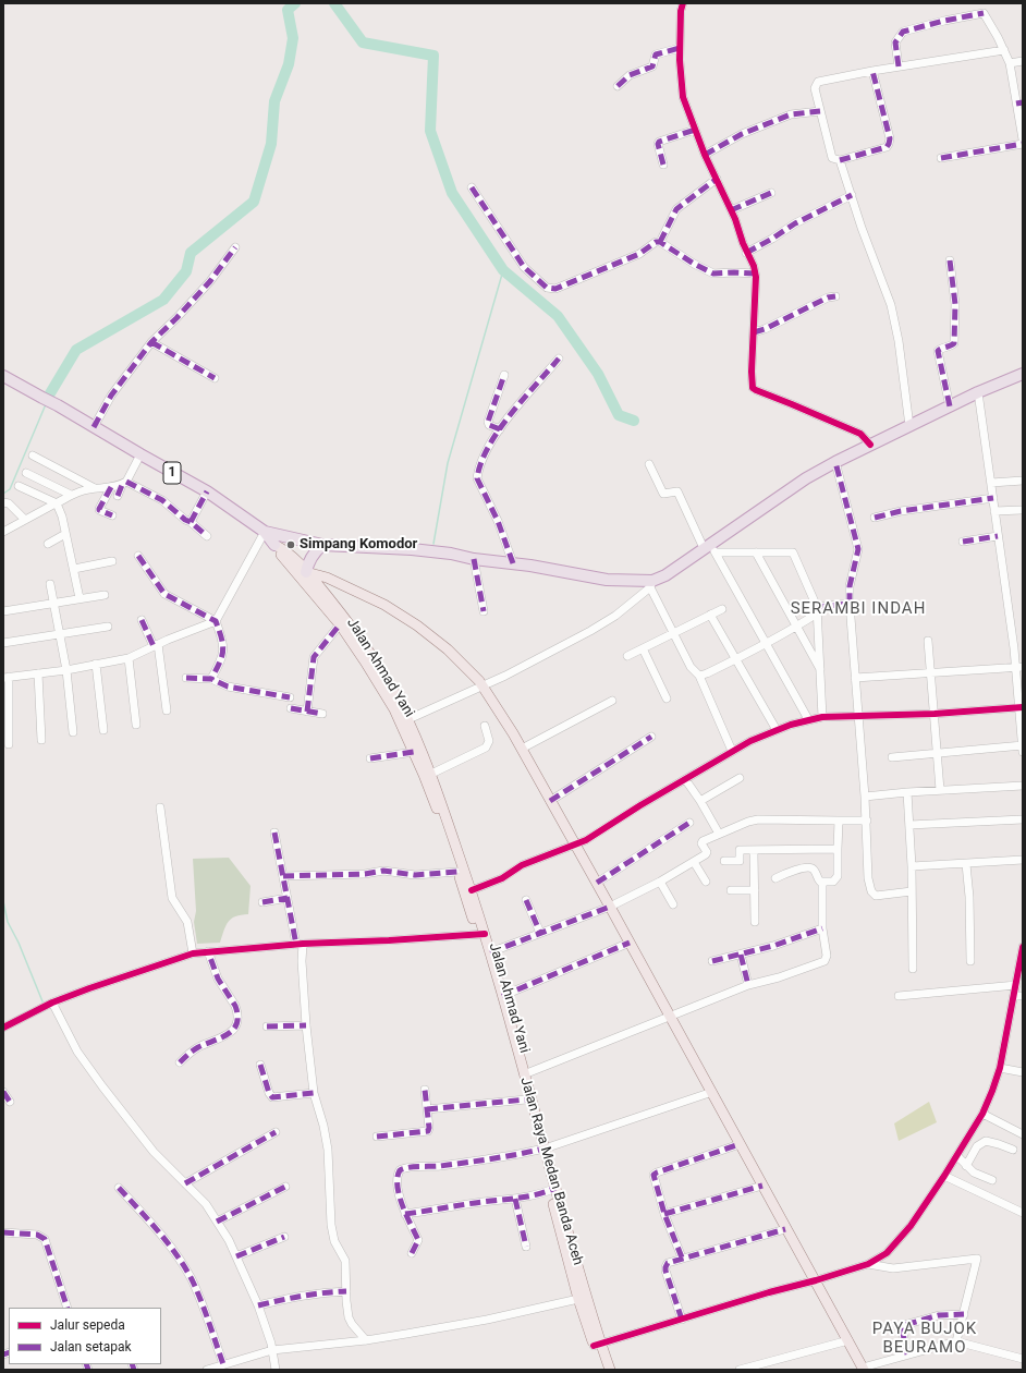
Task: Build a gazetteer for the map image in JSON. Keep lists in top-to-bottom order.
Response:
{
  "streets": {
    "highway": ["1", "Jalan Raya Medan Banda Aceh"],
    "main road": ["Jalan Ahmad Yani"]
  },
  "crossings": [
    ["Jalan Ahmad Yani", "Jalan Raya Medan Banda Aceh"]
  ],
  "districts": ["SERAMBI INDAH", "PAYA BUJOK BEURAMO"],
  "places": ["Simpang Komodor"],
  "legend": ["Jalur sepeda", "Jalan setapak"]
}
